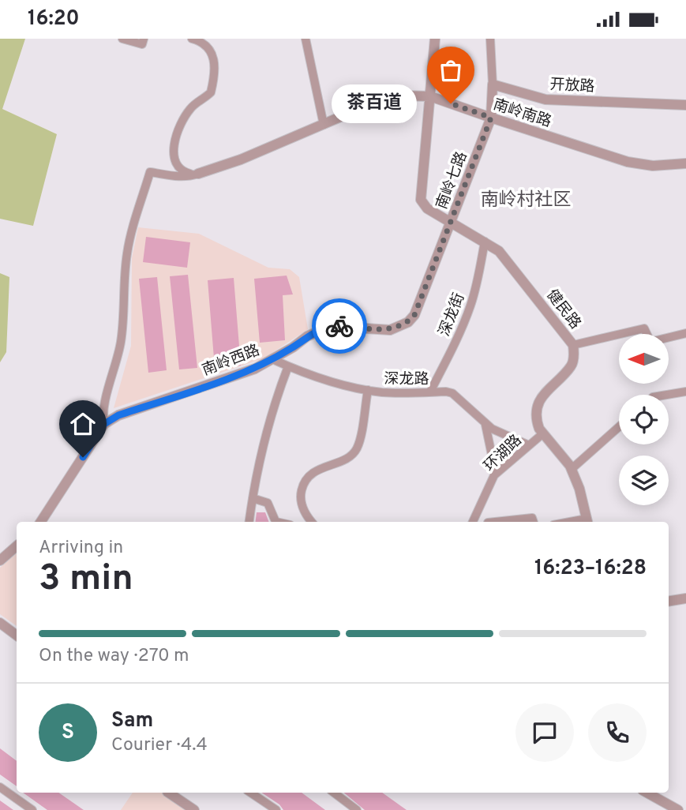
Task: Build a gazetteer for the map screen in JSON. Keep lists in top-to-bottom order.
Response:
{
  "streets": {
    "street": [
      "开放路",
      "南岭南路",
      "南岭七路",
      "健民路",
      "深龙街",
      "南岭西路",
      "深龙路",
      "环湖路"
    ]
  },
  "crossings": [
    ["南岭南路", "南岭七路"],
    ["南岭南路", "健民路"],
    ["南岭七路", "健民路"],
    ["南岭七路", "南岭西路"],
    ["健民路", "深龙街"],
    ["健民路", "南岭西路"],
    ["健民路", "环湖路"],
    ["深龙街", "深龙路"],
    ["南岭西路", "深龙路"],
    ["深龙路", "环湖路"]
  ],
  "districts": ["南岭村社区"],
  "places": ["茶百道"],
  "north": "left",
  "page": {
    "status": "16:20",
    "bubble": "茶百道",
    "heading": ["3 min", "Arriving in", "16:23–16:28"],
    "panel": ["Sam", "Courier · 4.4"],
    "bar": "On the way · 270 m",
    "round": "S"
  }
}
